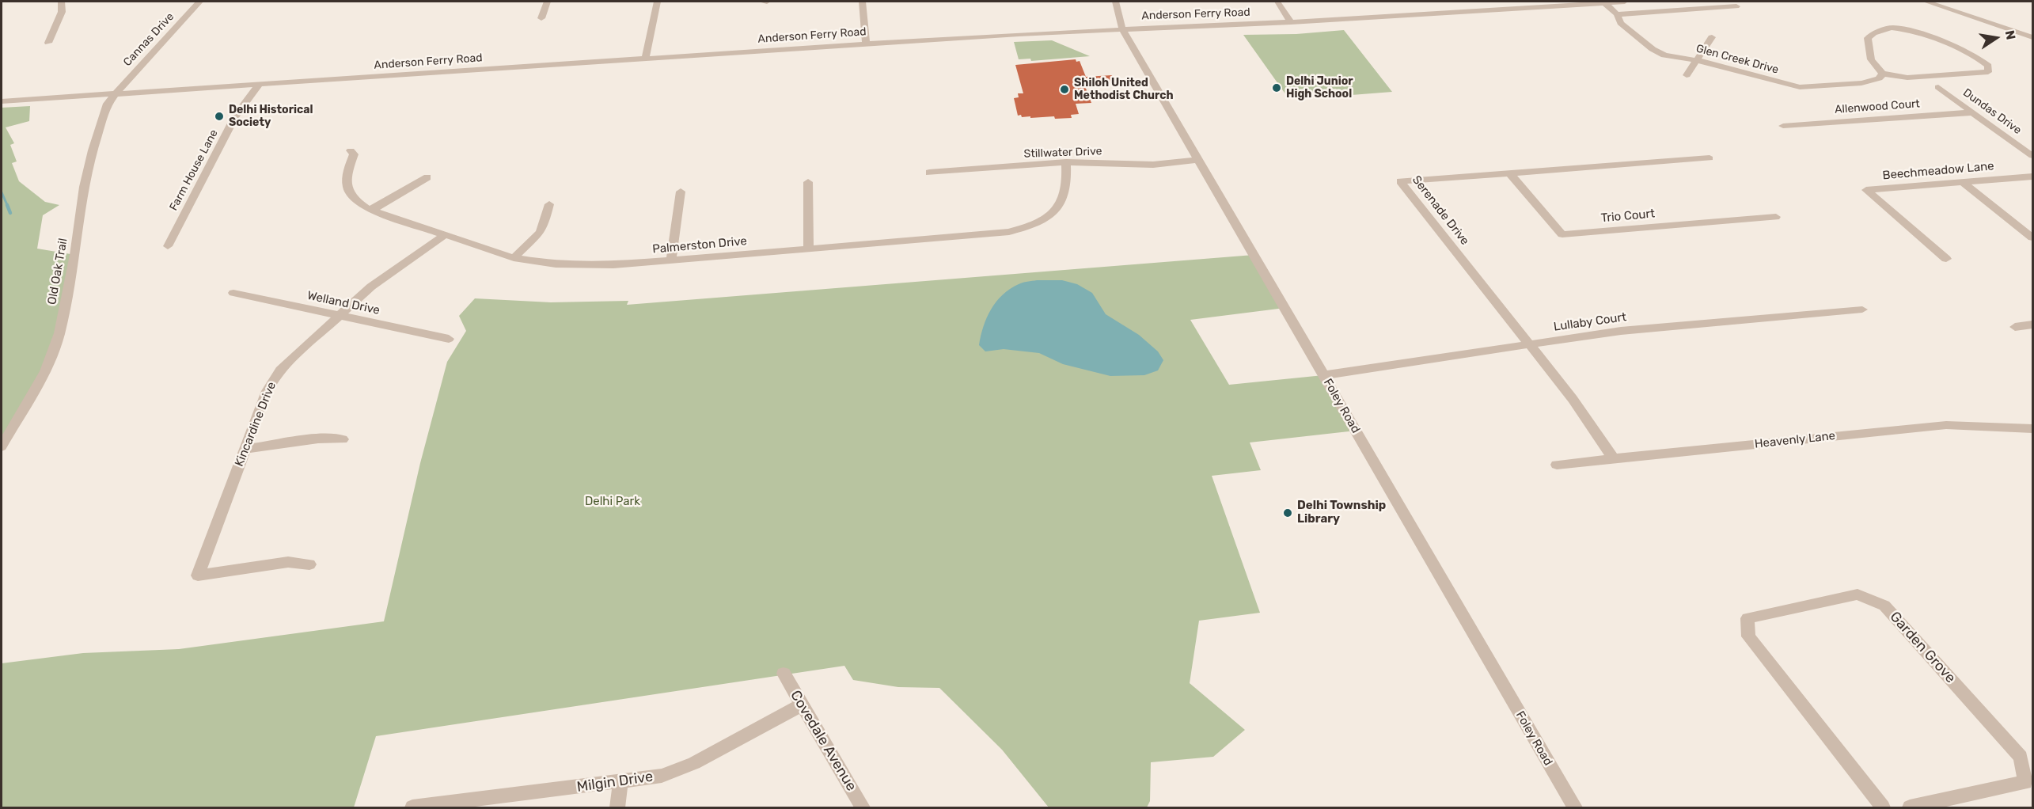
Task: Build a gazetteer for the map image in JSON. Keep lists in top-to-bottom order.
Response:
{
  "streets": {
    "street": [
      "Anderson Ferry Road",
      "Cannas Drive",
      "Glen Creek Drive",
      "Allenwood Court",
      "Dundas Drive",
      "Stillwater Drive",
      "Farm House Lane",
      "Beechmeadow Lane",
      "Serenade Drive",
      "Trio Court",
      "Palmerston Drive",
      "Old Oak Trail",
      "Welland Drive",
      "Lullaby Court",
      "Foley Road",
      "Kincardine Drive",
      "Heavenly Lane",
      "Garden Grove",
      "Covedale Avenue",
      "Milgin Drive"
    ]
  },
  "crossings": [
    ["Anderson Ferry Road", "Cannas Drive"],
    ["Anderson Ferry Road", "Glen Creek Drive"],
    ["Anderson Ferry Road", "Farm House Lane"],
    ["Anderson Ferry Road", "Old Oak Trail"],
    ["Anderson Ferry Road", "Foley Road"],
    ["Cannas Drive", "Old Oak Trail"],
    ["Allenwood Court", "Dundas Drive"],
    ["Stillwater Drive", "Palmerston Drive"],
    ["Stillwater Drive", "Foley Road"],
    ["Serenade Drive", "Trio Court"],
    ["Serenade Drive", "Lullaby Court"],
    ["Serenade Drive", "Heavenly Lane"],
    ["Palmerston Drive", "Kincardine Drive"],
    ["Welland Drive", "Kincardine Drive"],
    ["Lullaby Court", "Foley Road"],
    ["Covedale Avenue", "Milgin Drive"]
  ],
  "parks": ["Delhi Park"],
  "places": [
    "Delhi Junior High School",
    "Shiloh United Methodist Church",
    "Delhi Historical Society",
    "Delhi Township Library"
  ],
  "north": "right"
}
